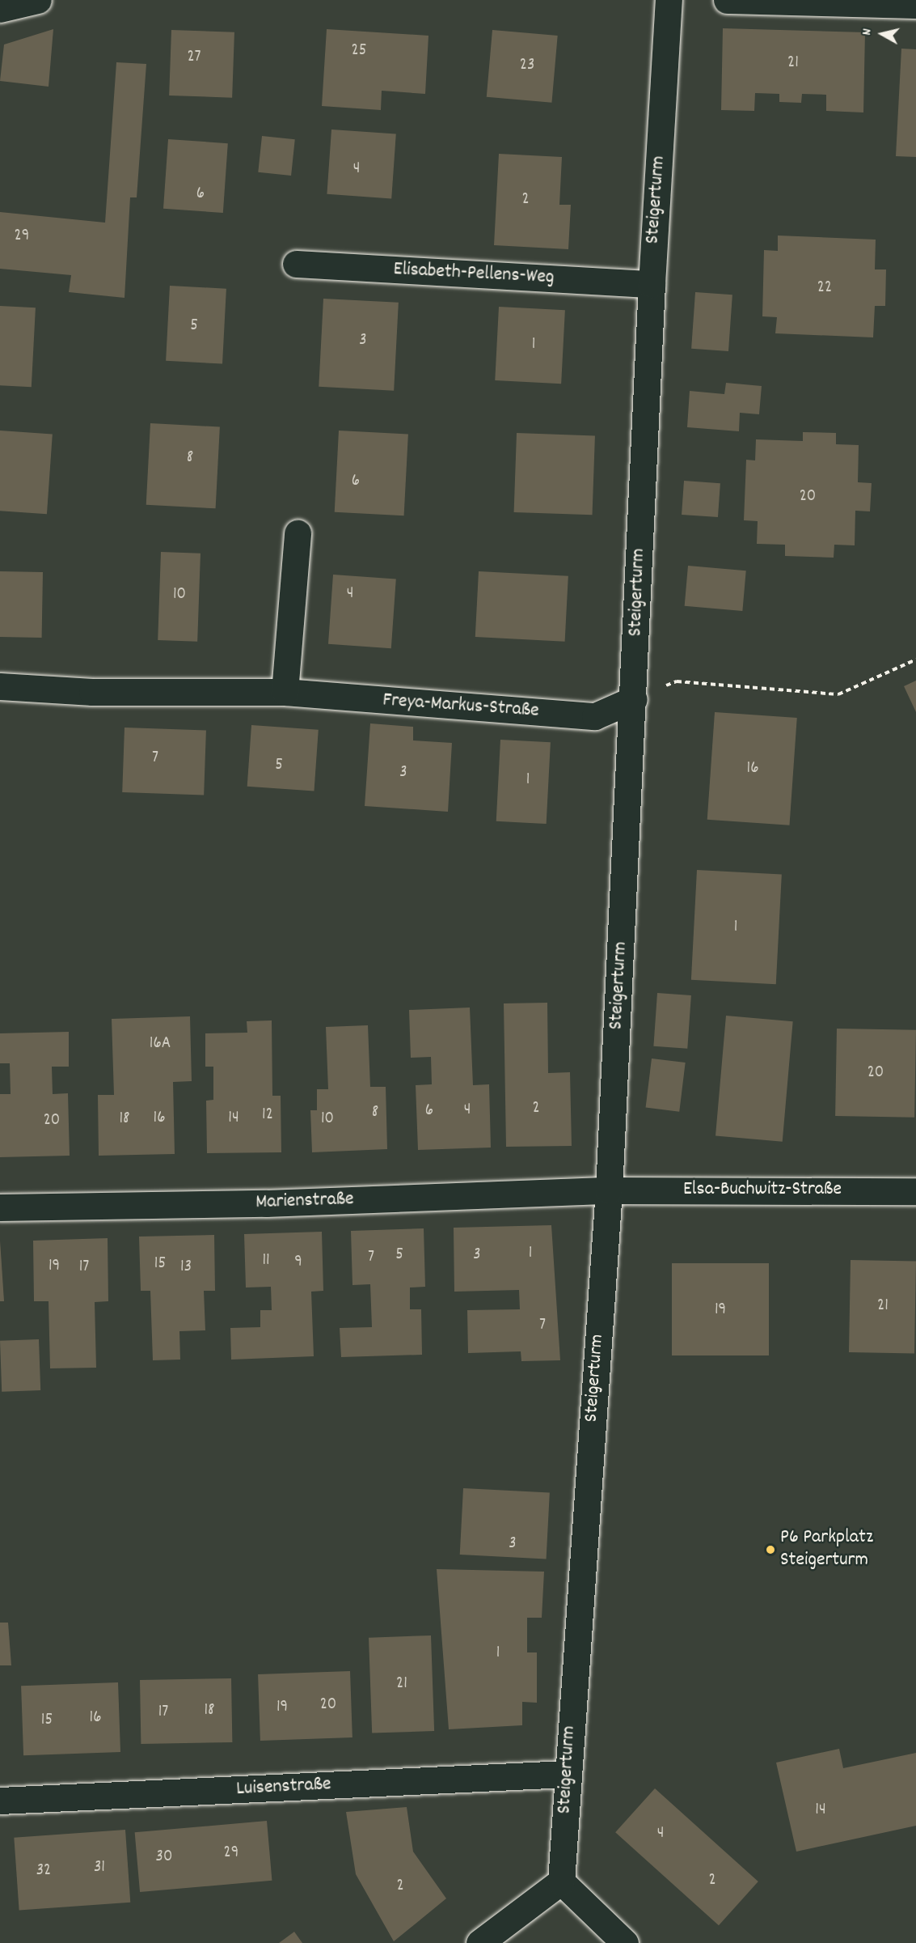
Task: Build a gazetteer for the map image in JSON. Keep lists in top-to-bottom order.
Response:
{
  "streets": {
    "street": [
      "Steigerturm",
      "Elisabeth-Pellens-Weg",
      "Freya-Markus-Straße",
      "Elsa-Buchwitz-Straße",
      "Marienstraße",
      "Luisenstraße"
    ]
  },
  "crossings": [
    ["Steigerturm", "Elisabeth-Pellens-Weg"],
    ["Steigerturm", "Freya-Markus-Straße"],
    ["Steigerturm", "Elsa-Buchwitz-Straße"],
    ["Steigerturm", "Marienstraße"],
    ["Steigerturm", "Luisenstraße"],
    ["Elsa-Buchwitz-Straße", "Marienstraße"]
  ],
  "places": ["P6 Parkplatz Steigerturm"],
  "house_numbers": [
    "25",
    "27",
    "21",
    "23",
    "4",
    "6",
    "2",
    "29",
    "22",
    "5",
    "3",
    "1",
    "8",
    "6",
    "20",
    "4",
    "10",
    "7",
    "5",
    "16",
    "3",
    "1",
    "1",
    "16A",
    "20",
    "2",
    "4",
    "6",
    "8",
    "12",
    "16",
    "14",
    "18",
    "10",
    "20",
    "1",
    "5",
    "3",
    "7",
    "11",
    "9",
    "15",
    "19",
    "17",
    "13",
    "21",
    "19",
    "7",
    "3",
    "1",
    "21",
    "20",
    "19",
    "18",
    "17",
    "16",
    "15",
    "14",
    "4",
    "29",
    "30",
    "31",
    "32",
    "2",
    "2"
  ],
  "north": "left"
}
